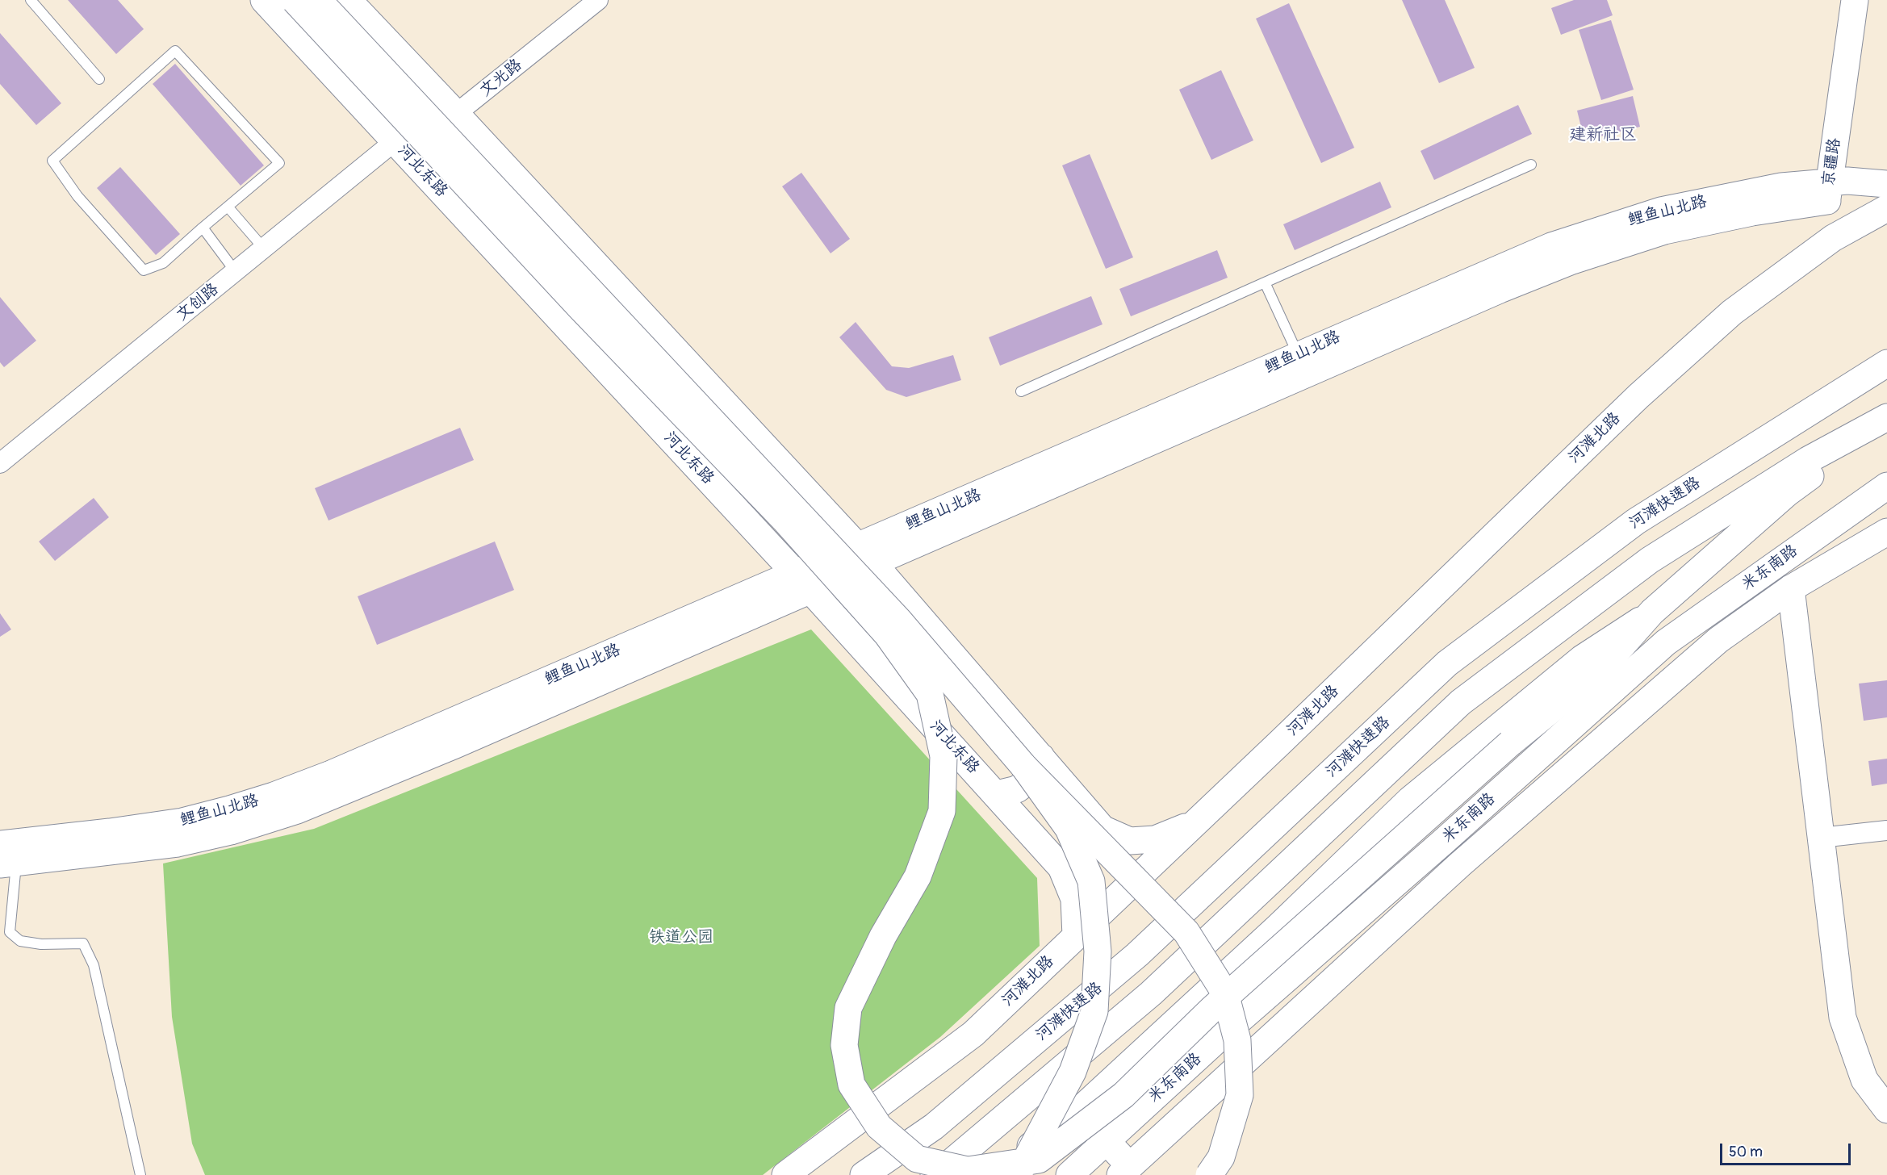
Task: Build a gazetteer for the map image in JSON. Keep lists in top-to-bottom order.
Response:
{
  "streets": {
    "main road": [
      "京疆路",
      "河北东路",
      "鲤鱼山北路",
      "河滩北路",
      "河滩快速路",
      "米东南路"
    ],
    "street": ["文光路", "文创路"]
  },
  "crossings": [
    ["文光路", "河北东路"],
    ["文光路", "文创路"],
    ["京疆路", "鲤鱼山北路"],
    ["河北东路", "鲤鱼山北路"],
    ["河北东路", "文创路"],
    ["河北东路", "河滩北路"]
  ],
  "districts": ["建新社区"],
  "parks": ["铁道公园"],
  "scale_bar": "50 m"
}
